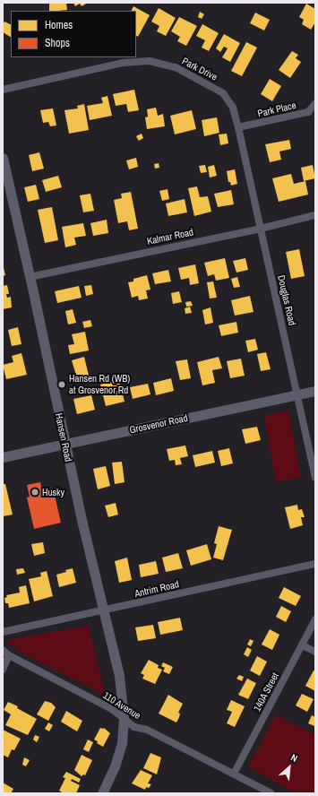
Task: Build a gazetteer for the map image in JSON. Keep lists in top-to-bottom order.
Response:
{
  "streets": {
    "main road": ["Grosvenor Road", "Hansen Road"],
    "street": [
      "Park Drive",
      "Park Place",
      "Kalmar Road",
      "Douglas Road",
      "Antrim Road",
      "140A Street",
      "110 Avenue"
    ]
  },
  "crossings": [
    ["Park Drive", "Park Place"],
    ["Park Drive", "Douglas Road"],
    ["Park Place", "Douglas Road"],
    ["Kalmar Road", "Douglas Road"],
    ["Kalmar Road", "Hansen Road"],
    ["Douglas Road", "Grosvenor Road"],
    ["Grosvenor Road", "Hansen Road"],
    ["Hansen Road", "Antrim Road"],
    ["Hansen Road", "110 Avenue"],
    ["140A Street", "110 Avenue"]
  ],
  "places": ["Hansen Rd (WB) at Grosvenor Rd", "Husky"],
  "legend": ["Homes", "Shops"],
  "north": "top right"
}
